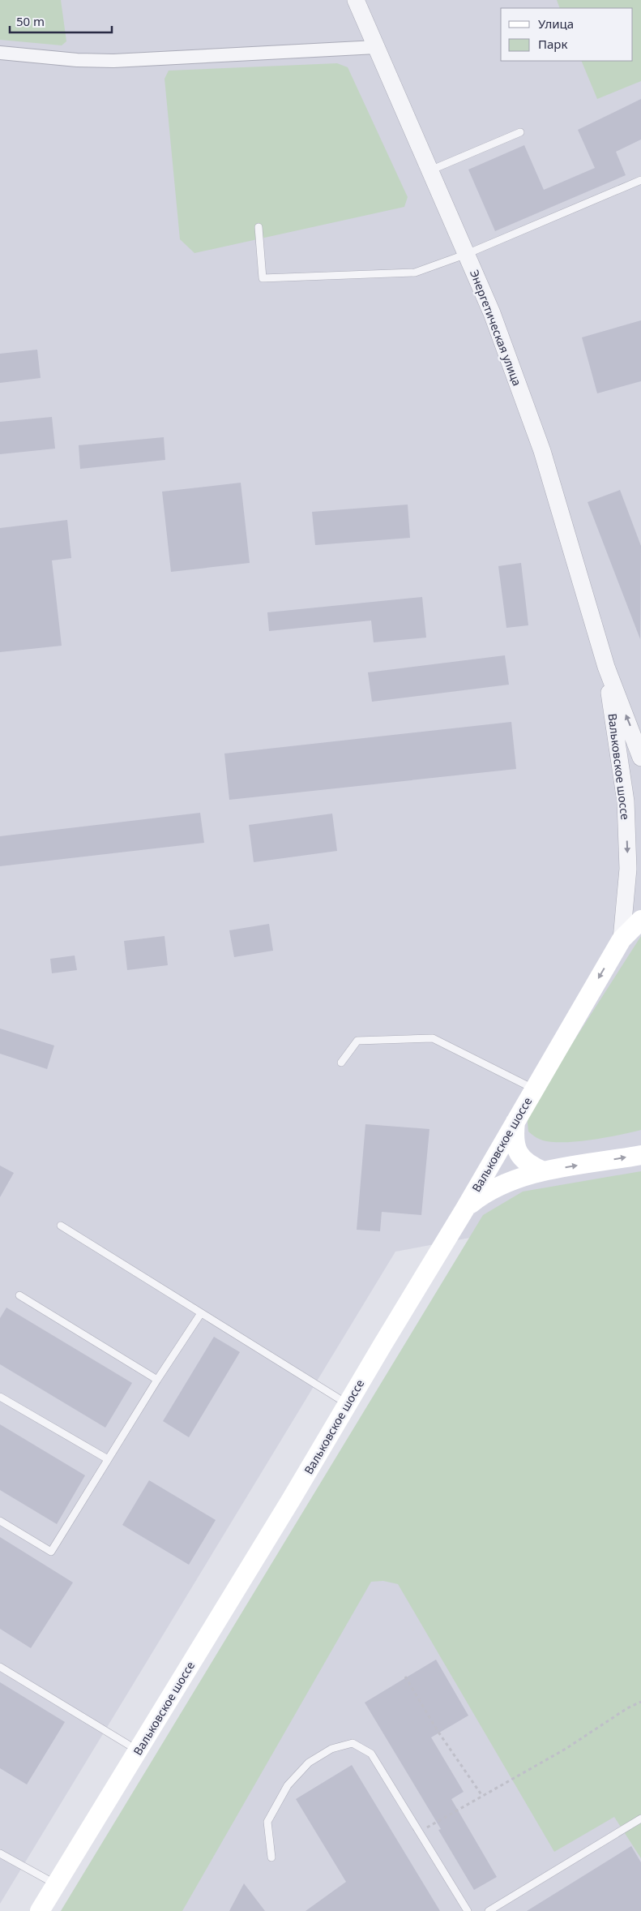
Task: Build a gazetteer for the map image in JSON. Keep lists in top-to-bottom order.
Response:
{
  "streets": {
    "main road": ["Вальковское шоссе"],
    "street": ["Энергетическая улица"]
  },
  "crossings": [
    ["Энергетическая улица", "Вальковское шоссе"]
  ],
  "legend": ["Улица", "Парк"],
  "scale_bar": "50 m"
}
